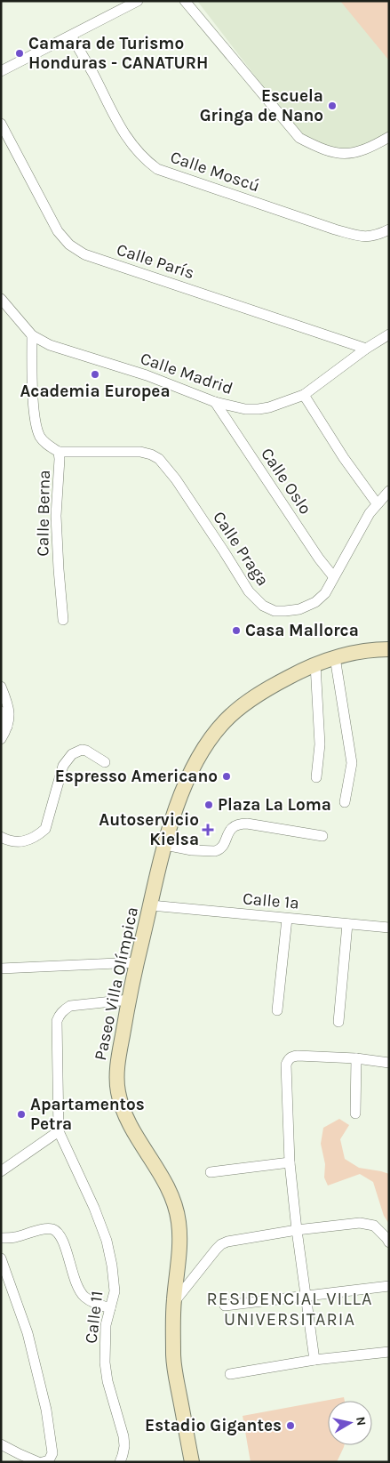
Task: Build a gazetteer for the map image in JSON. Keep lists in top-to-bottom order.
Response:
{
  "streets": {
    "main road": ["Paseo Villa Olímpica"],
    "street": [
      "Calle Moscú",
      "Calle París",
      "Calle Madrid",
      "Calle Oslo",
      "Calle Berna",
      "Calle Praga",
      "Calle 1a",
      "Calle 11"
    ]
  },
  "crossings": [
    ["Calle París", "Calle Madrid"],
    ["Calle Madrid", "Calle Oslo"],
    ["Calle Madrid", "Calle Berna"],
    ["Calle Oslo", "Calle Praga"],
    ["Calle Berna", "Calle Praga"],
    ["Calle 1a", "Paseo Villa Olímpica"]
  ],
  "districts": ["RESIDENCIAL VILLA UNIVERSITARIA"],
  "places": {
    "other": [
      "Camara de Turismo Honduras - CANATURH",
      "Escuela Gringa de Nano",
      "Academia Europea",
      "Casa Mallorca",
      "Espresso Americano",
      "Plaza La Loma",
      "Apartamentos Petra",
      "Estadio Gigantes"
    ],
    "health": ["Autoservicio Kielsa"]
  },
  "north": "right"
}
